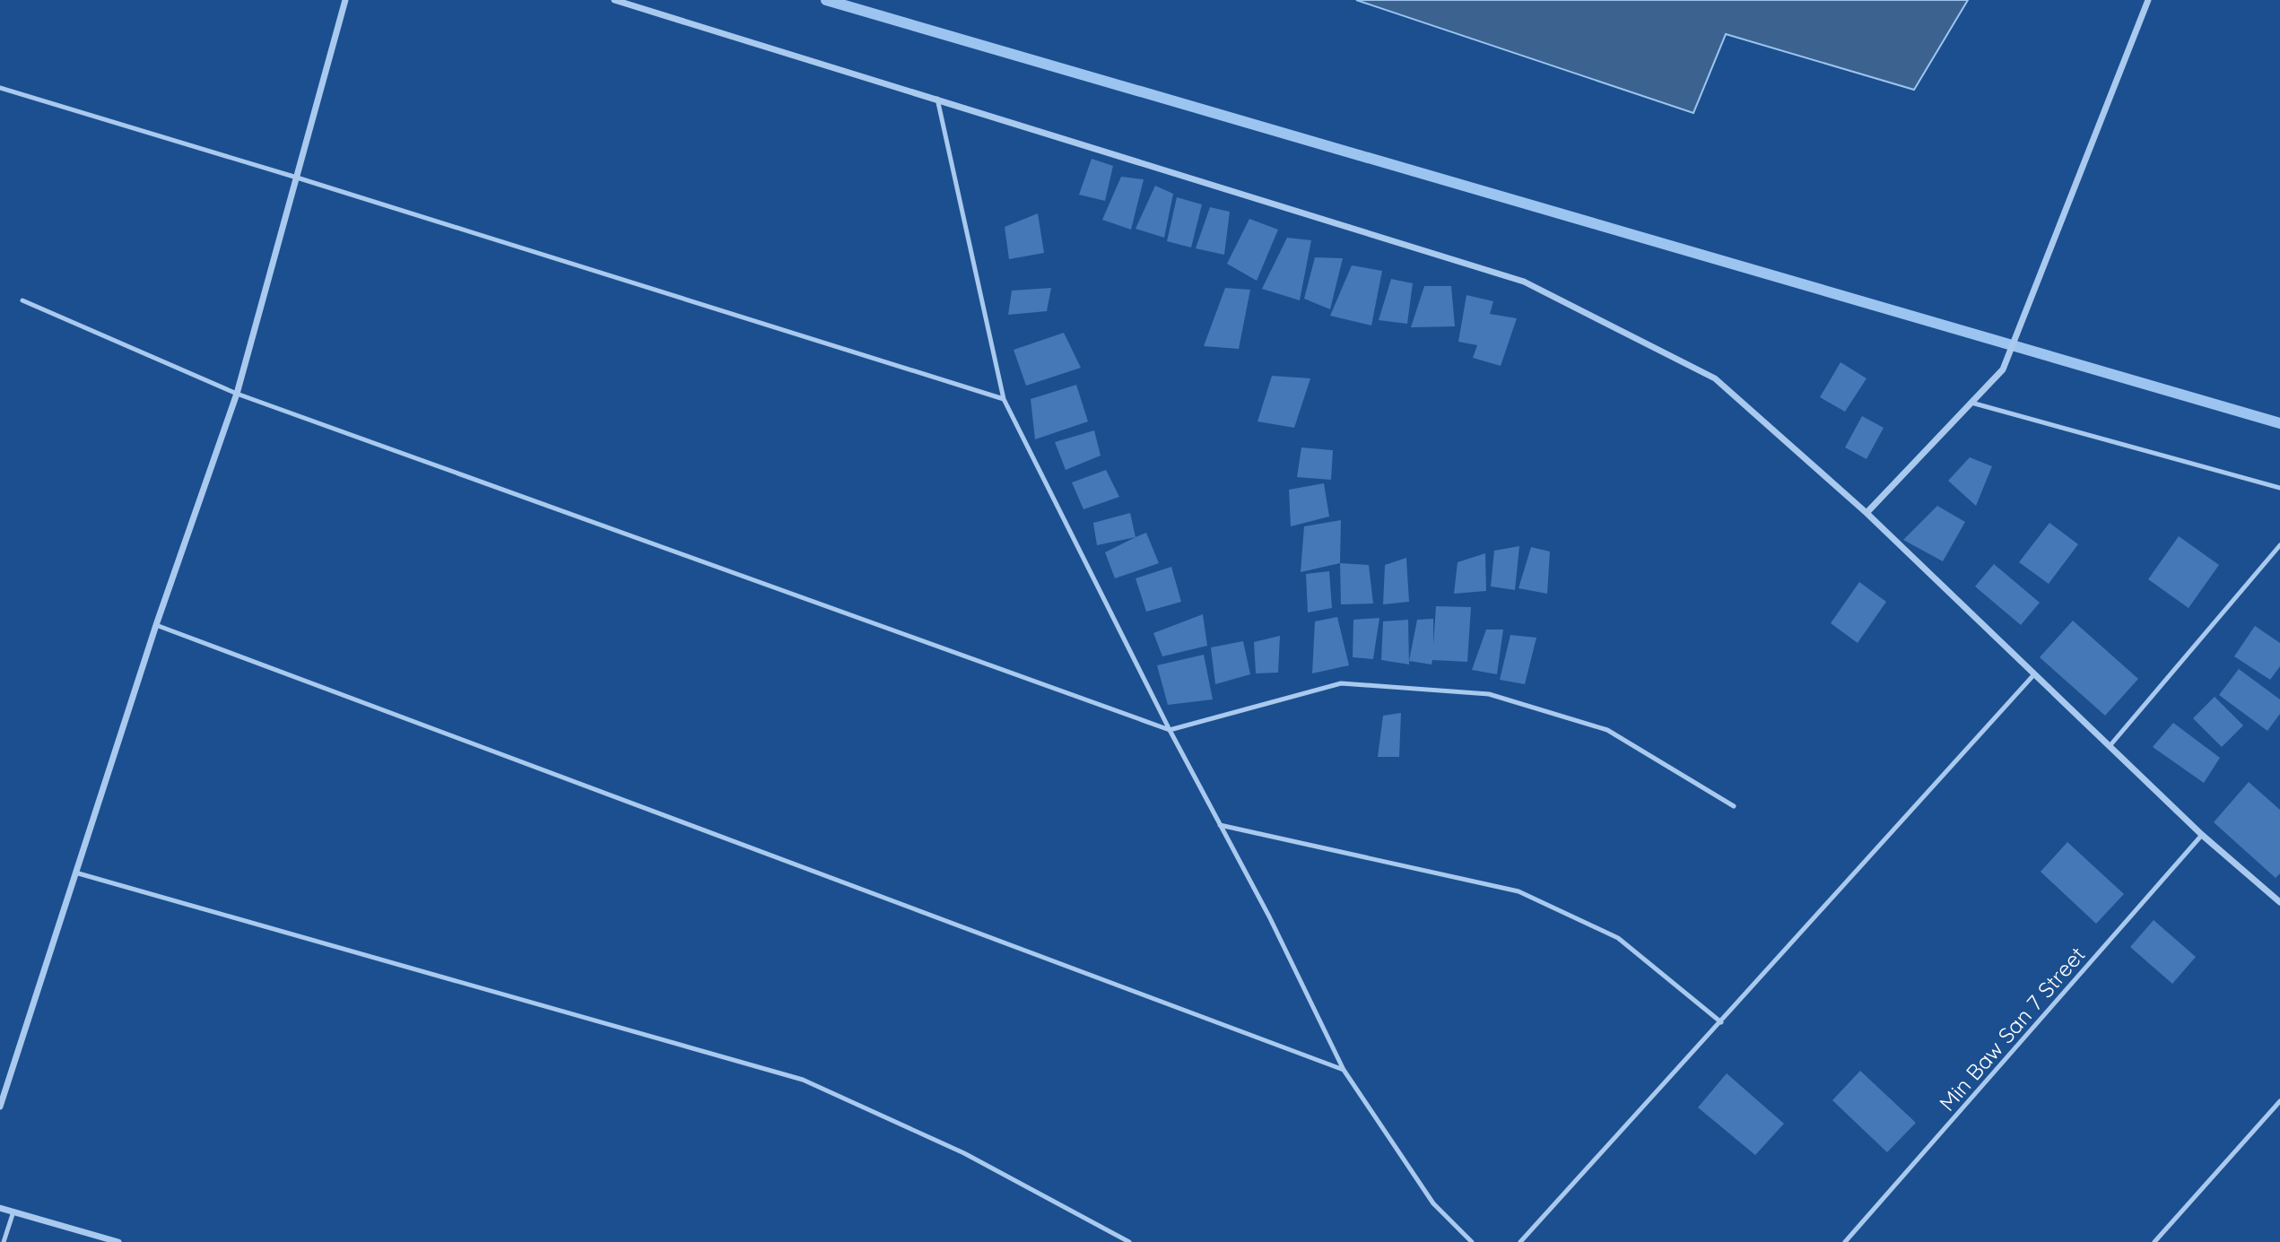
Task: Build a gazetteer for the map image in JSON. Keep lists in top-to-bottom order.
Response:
{
  "streets": {
    "lane": ["Min Baw San 7 Street"]
  }
}
